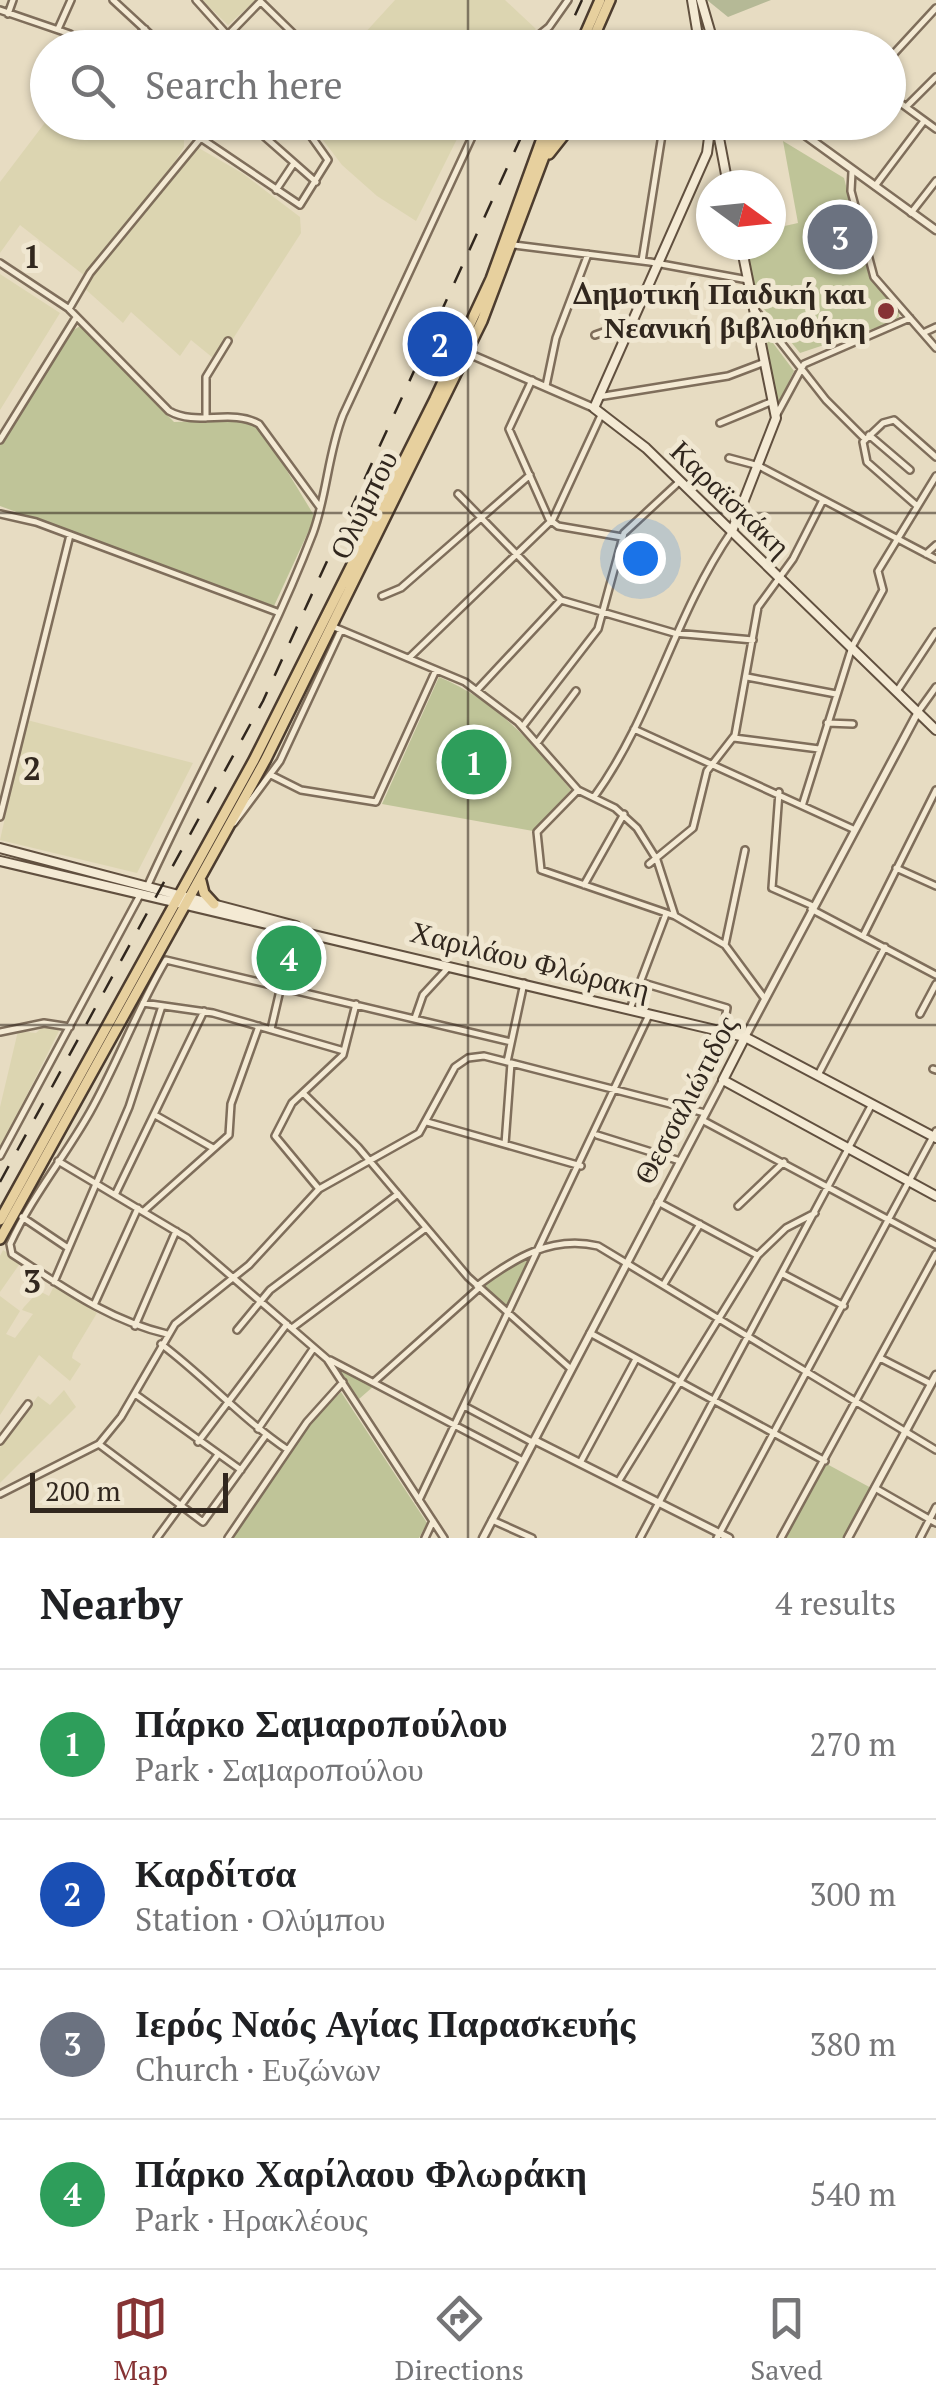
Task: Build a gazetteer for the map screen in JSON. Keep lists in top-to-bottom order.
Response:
{
  "streets": {
    "main road": [
      "Καραϊσκάκη",
      "Ολύμπου",
      "Χαριλάου Φλώρακη",
      "Θεσσαλιώτιδος"
    ]
  },
  "crossings": [
    ["Καραϊσκάκη", "Ολύμπου"],
    ["Καραϊσκάκη", "Θεσσαλιώτιδος"],
    ["Ολύμπου", "Χαριλάου Φλώρακη"],
    ["Χαριλάου Φλώρακη", "Θεσσαλιώτιδος"]
  ],
  "places": ["Δημοτική Παιδική και Νεανική βιβλιοθήκη"],
  "scale_bar": "200 m",
  "north": "right",
  "page": {
    "search": "Search here",
    "pins": [
      "3",
      "2",
      "1",
      "4"
    ],
    "scale": "200 m",
    "heading": ["Nearby", "4 results"],
    "list": [
      {
        "mark": "1",
        "name": "Πάρκο Σαμαροπούλου",
        "note": "Park · Σαμαροπούλου",
        "value": "270 m"
      },
      {
        "mark": "2",
        "name": "Καρδίτσα",
        "note": "Station · Ολύμπου",
        "value": "300 m"
      },
      {
        "mark": "3",
        "name": "Ιερός Ναός Αγίας Παρασκευής",
        "note": "Church · Ευζώνων",
        "value": "380 m"
      },
      {
        "mark": "4",
        "name": "Πάρκο Χαρίλαου Φλωράκη",
        "note": "Park · Ηρακλέους",
        "value": "540 m"
      }
    ],
    "nav": ["Map", "Directions", "Saved"]
  },
  "grid": {
    "rows": ["1", "2", "3"]
  }
}
